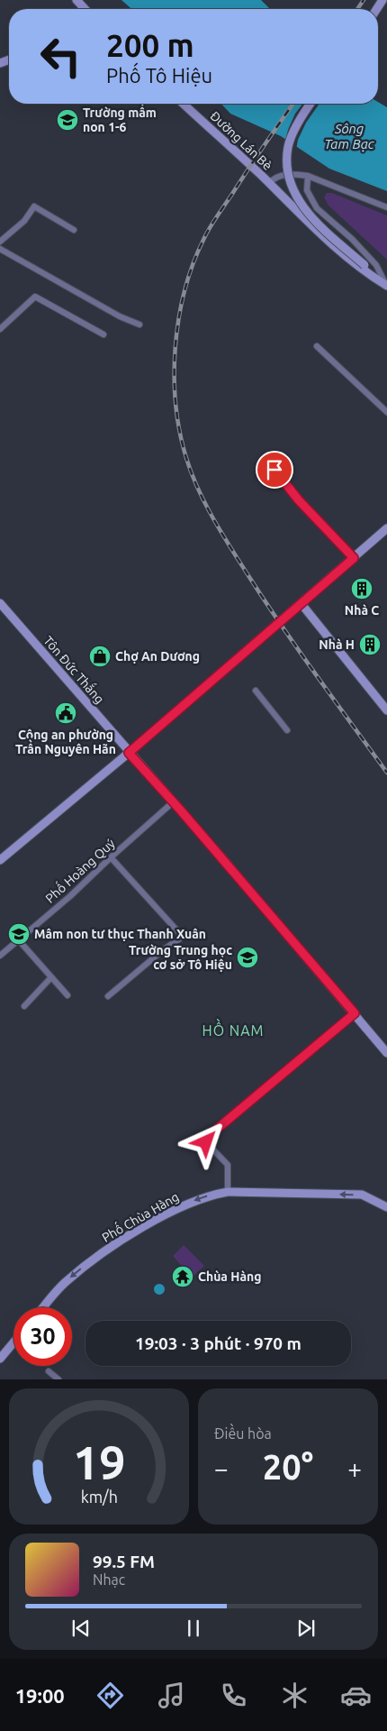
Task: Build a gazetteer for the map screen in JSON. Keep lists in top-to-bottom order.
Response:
{
  "streets": {
    "main road": ["Đường Lán Bè", "Tôn Đức Thắng", "Phố Chùa Hàng"],
    "street": ["Phố Hoàng Quý"]
  },
  "crossings": [
    ["Tôn Đức Thắng", "Phố Hoàng Quý"]
  ],
  "one_way": ["Phố Chùa Hàng"],
  "districts": ["HỒ NAM"],
  "water": ["Sông Tam Bạc"],
  "places": {
    "school or university": ["Trường mầm non 1-6", "Mâm non tư thục Thanh Xuân", "Trường Trung học cơ sở Tô Hiệu"],
    "building": ["Nhà C", "Nhà H"],
    "shop": ["Chợ An Dương"],
    "public building": ["Công an phường Trần Nguyên Hãn"],
    "temple": ["Chùa Hàng"]
  },
  "page": {
    "turn": ["200 m", "Phố Tô Hiệu"],
    "limit": "30",
    "trip": "19:03 · 3 phút · 970 m",
    "tile": "Điều hòa",
    "heat": ["−", "20°", "+"],
    "song": ["99.5 FM", "Nhạc"],
    "tabs": "19:00",
    "gauge": ["19", "km/h"]
  }
}
